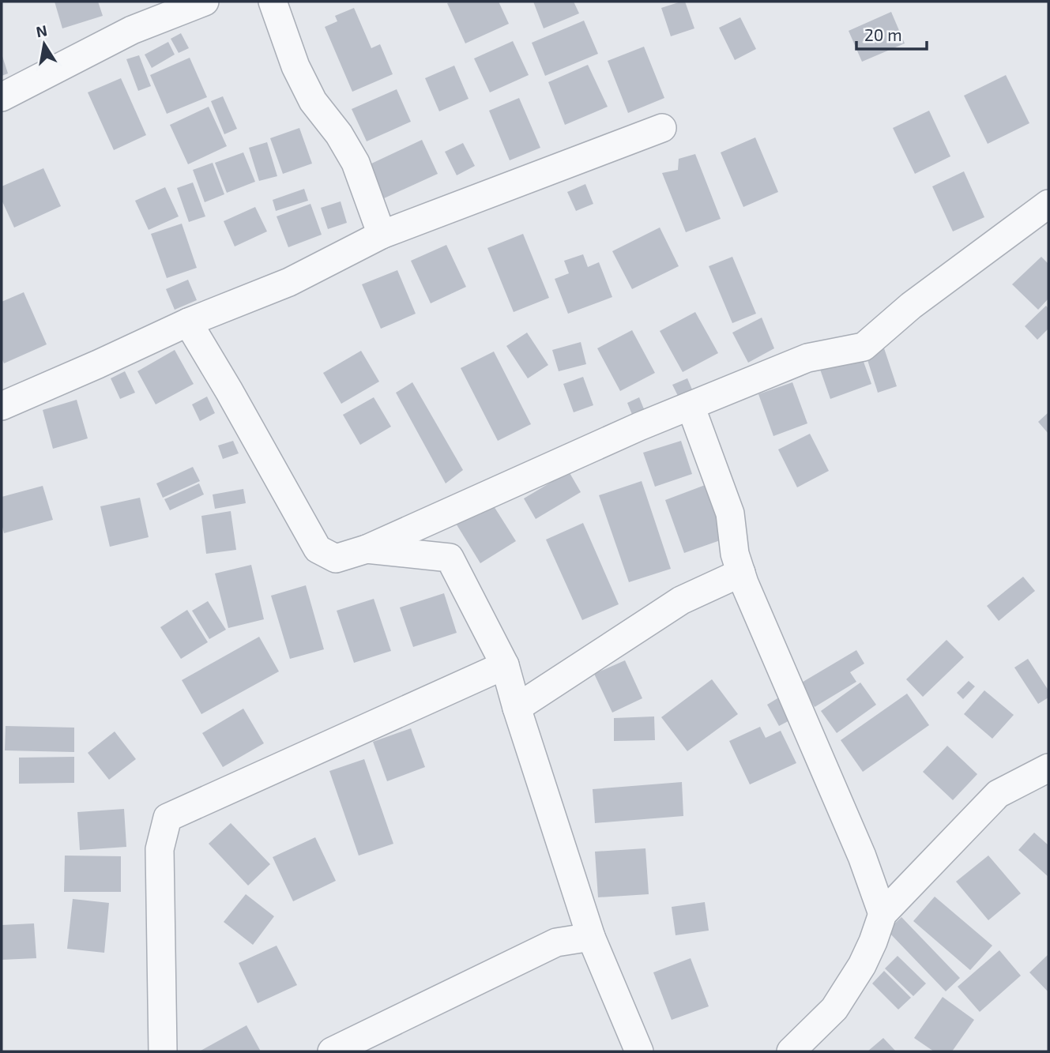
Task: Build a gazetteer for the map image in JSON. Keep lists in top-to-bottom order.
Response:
{
  "scale_bar": "20 m",
  "north": "top"
}
